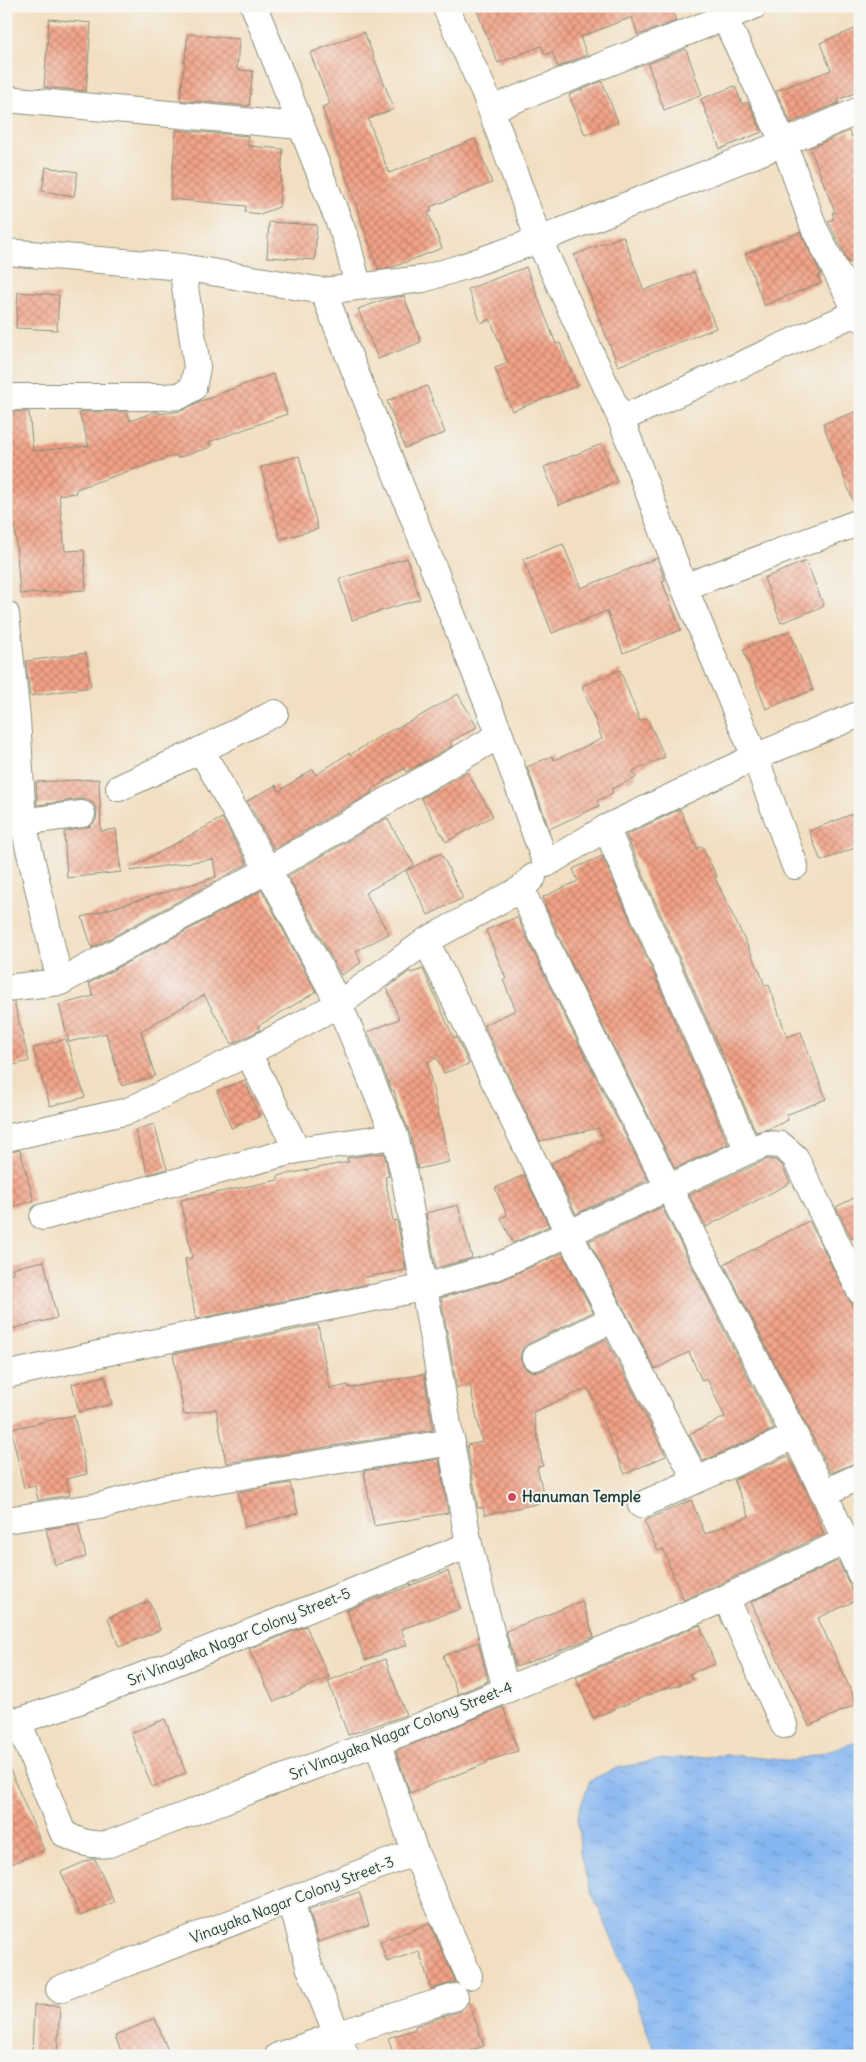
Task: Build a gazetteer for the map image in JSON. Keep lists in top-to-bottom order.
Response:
{
  "streets": {
    "street": ["Sri Vinayaka Nagar Colony Street-5", "Sri Vinayaka Nagar Colony Street-4", "Vinayaka Nagar Colony Street-3"]
  },
  "crossings": [
    ["Sri Vinayaka Nagar Colony Street-5", "Sri Vinayaka Nagar Colony Street-4"]
  ],
  "places": ["Hanuman Temple"]
}
